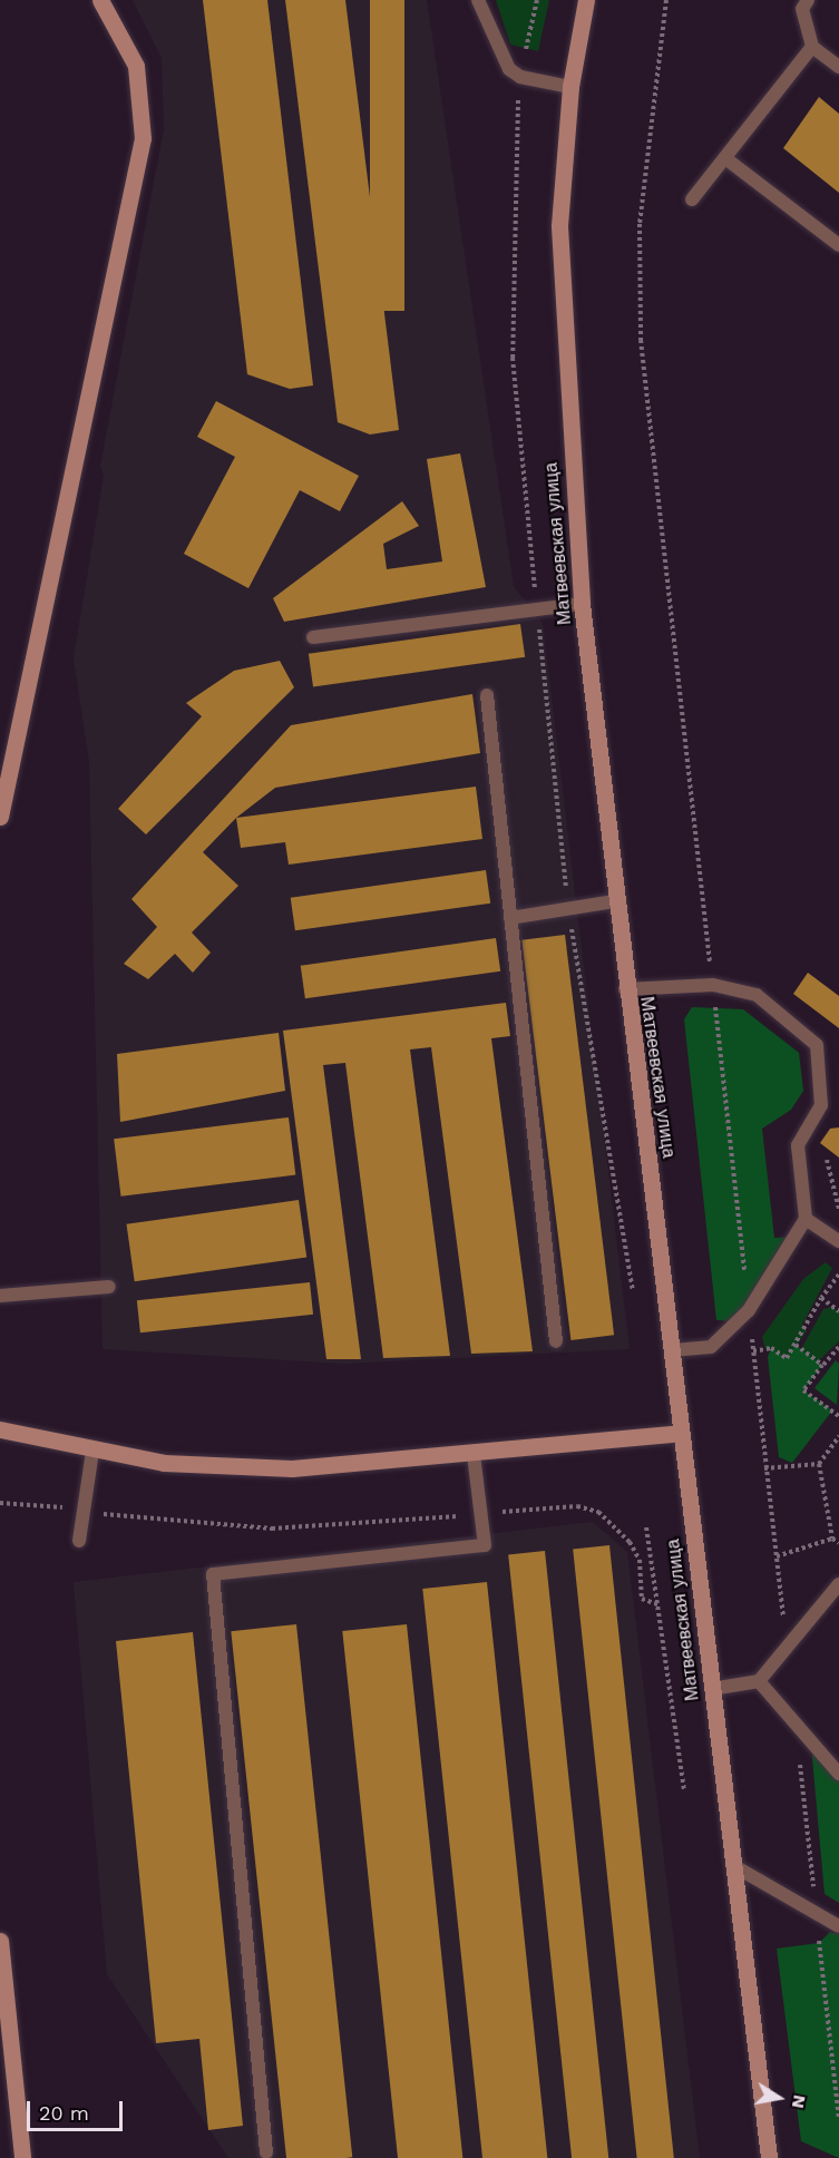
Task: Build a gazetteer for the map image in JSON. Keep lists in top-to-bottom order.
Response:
{
  "streets": {
    "street": ["Матвеевская улица"]
  },
  "scale_bar": "20 m",
  "north": "right"
}
